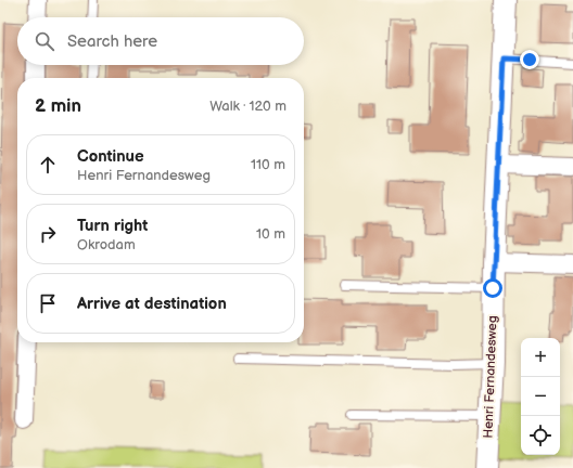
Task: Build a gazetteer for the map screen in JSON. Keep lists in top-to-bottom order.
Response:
{
  "streets": {
    "street": ["Henri Fernandesweg"]
  },
  "page": {
    "search": "Search here",
    "heading": ["2 min", "Walk · 120 m"],
    "list": [
      ["Continue", "Henri Fernandesweg", "110 m"],
      ["Turn right", "Okrodam", "10 m"],
      "Arrive at destination"
    ],
    "map_buttons": ["+", "−"]
  }
}
